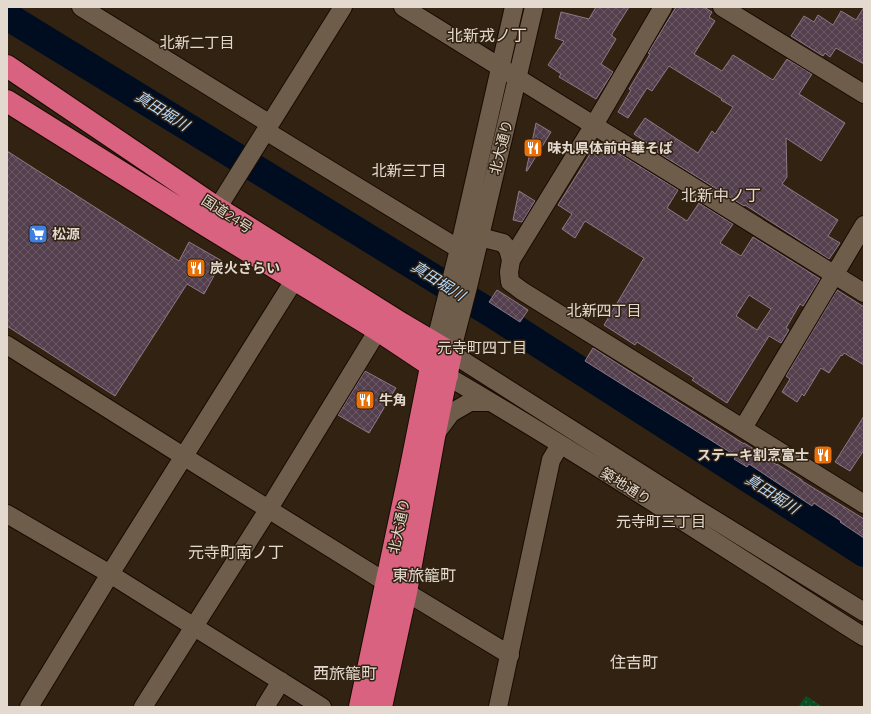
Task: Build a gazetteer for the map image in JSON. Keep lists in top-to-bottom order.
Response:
{
  "streets": {
    "highway": ["北大通り", "国道24号"],
    "street": ["築地通り"]
  },
  "crossings": [
    ["北大通り", "国道24号"],
    ["北大通り", "築地通り"],
    ["国道24号", "築地通り"]
  ],
  "districts": [
    "北新戎ノ丁",
    "北新二丁目",
    "北新三丁目",
    "北新中ノ丁",
    "北新四丁目",
    "元寺町四丁目",
    "元寺町三丁目",
    "元寺町南ノ丁",
    "東旅籠町",
    "住吉町",
    "西旅籠町"
  ],
  "water": ["真田堀川"],
  "places": {
    "restaurant": [
      "味丸県体前中華そば",
      "炭火さらい",
      "牛角",
      "ステーキ割烹富士"
    ],
    "supermarket": ["松源"]
  }
}
